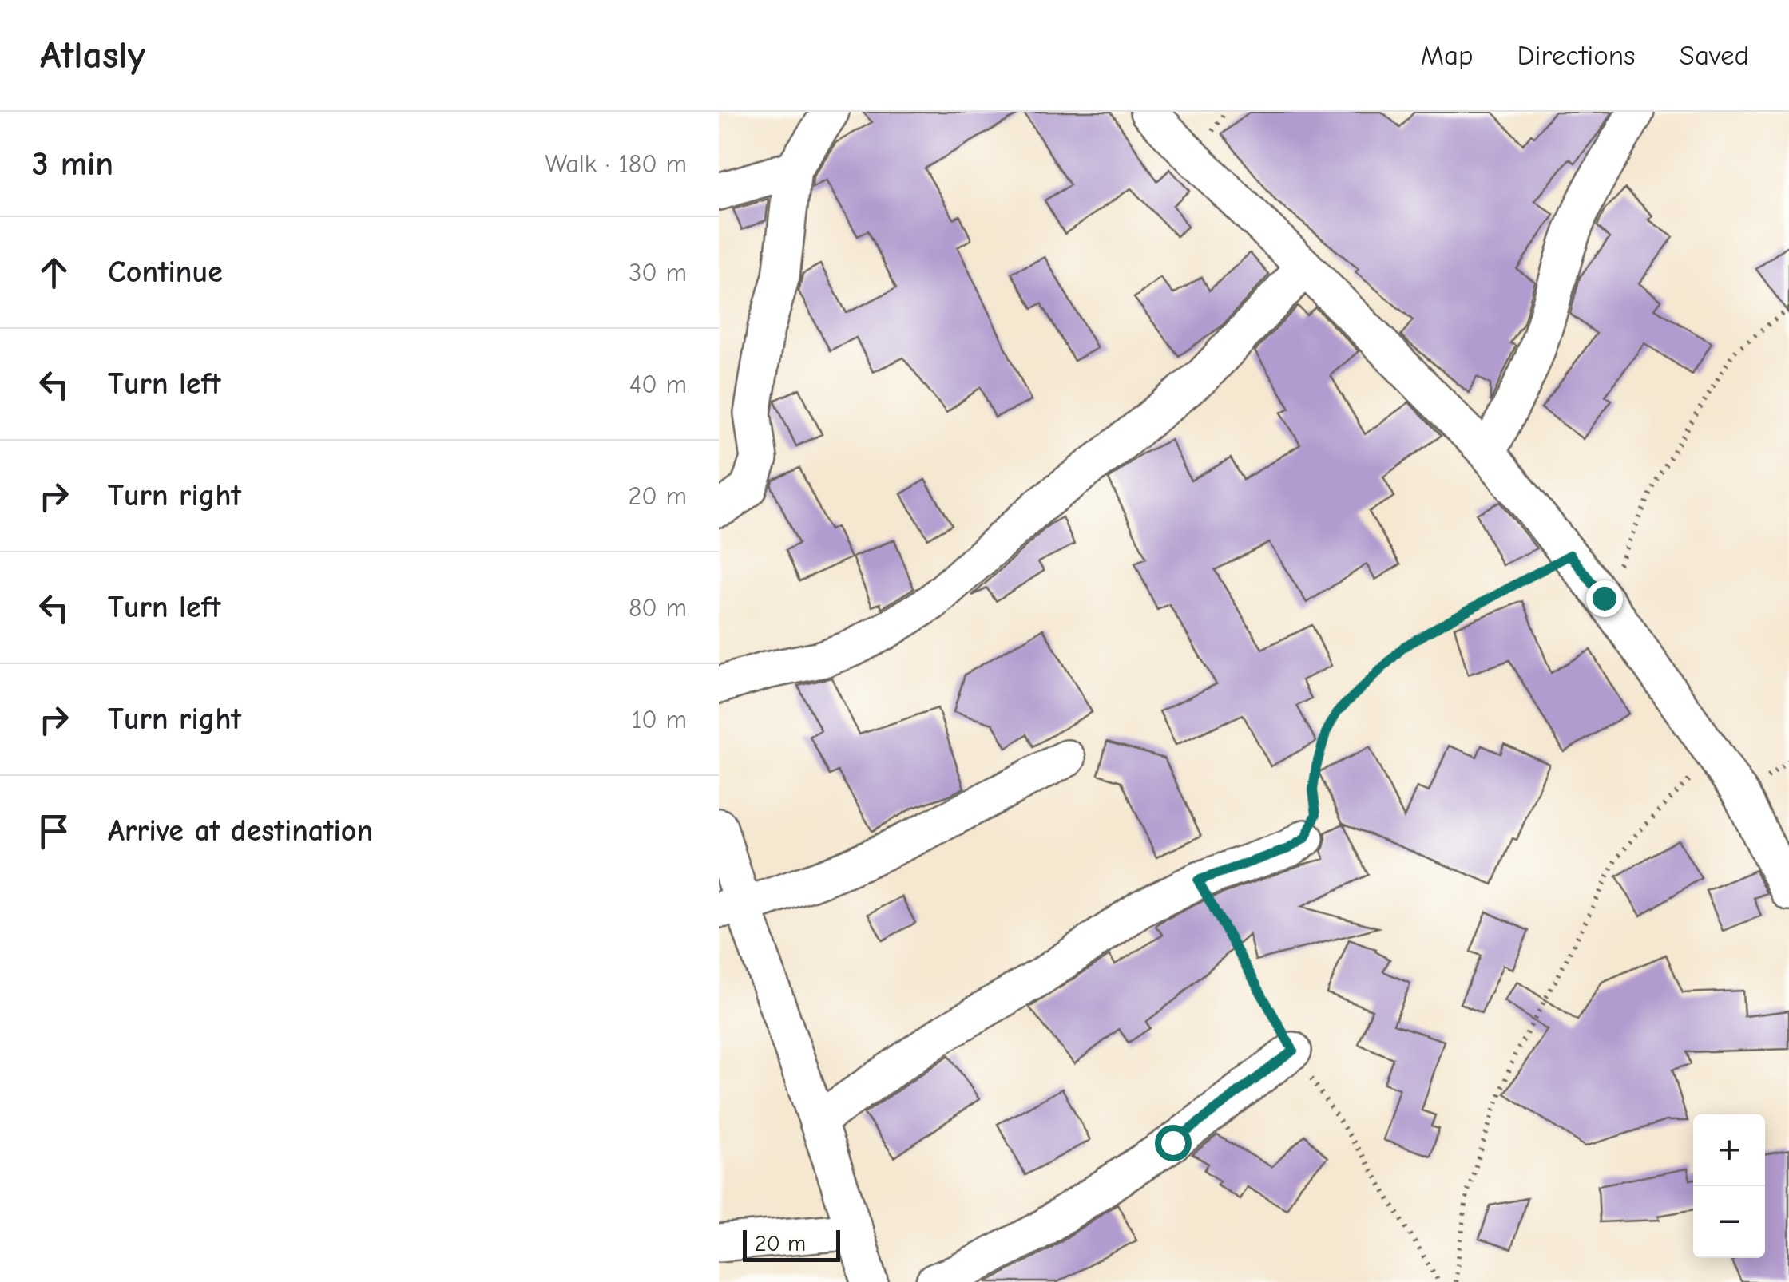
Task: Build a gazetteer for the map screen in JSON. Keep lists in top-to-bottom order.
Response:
{
  "scale_bar": "20 m",
  "page": {
    "header": "Atlasly",
    "nav": ["Map", "Directions", "Saved"],
    "heading": ["3 min", "Walk · 180 m"],
    "list": [
      ["Continue", "30 m"],
      ["Turn left", "40 m"],
      ["Turn right", "20 m"],
      ["Turn left", "80 m"],
      ["Turn right", "10 m"],
      "Arrive at destination"
    ],
    "map_buttons": ["+", "−"],
    "scale": "20 m"
  }
}
